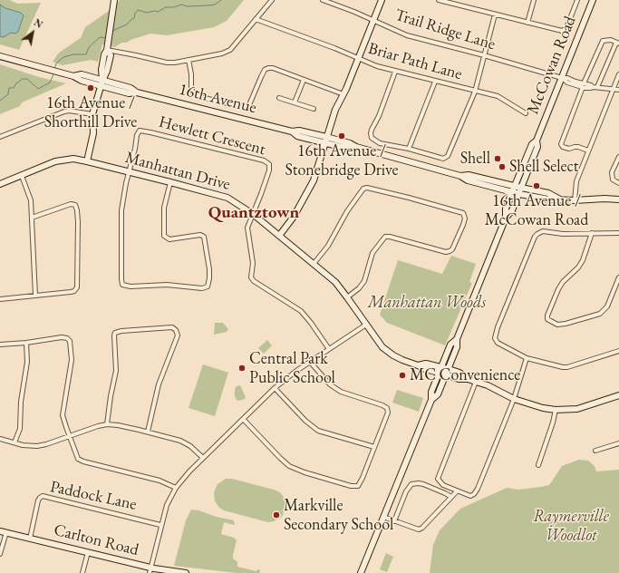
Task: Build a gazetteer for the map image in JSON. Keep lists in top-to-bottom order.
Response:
{
  "streets": {
    "main road": [
      "McCowan Road",
      "16th Avenue",
      "Manhattan Drive",
      "Carlton Road"
    ],
    "street": [
      "Trail Ridge Lane",
      "Briar Path Lane",
      "Hewlett Crescent",
      "Paddock Lane"
    ]
  },
  "crossings": [
    ["Trail Ridge Lane", "McCowan Road"],
    ["McCowan Road", "16th Avenue"],
    ["McCowan Road", "Manhattan Drive"],
    ["Hewlett Crescent", "Manhattan Drive"],
    ["Paddock Lane", "Carlton Road"]
  ],
  "districts": ["Quantztown"],
  "parks": ["Manhattan Woods", "Raymerville Woodlot"],
  "places": [
    "16th Avenue / Shorthill Drive",
    "16th Avenue / Stonebridge Drive",
    "Shell",
    "Shell Select",
    "16th Avenue / McCowan Road",
    "Central Park Public School",
    "MC Convenience",
    "Markville Secondary School"
  ],
  "north": "top right"
}
